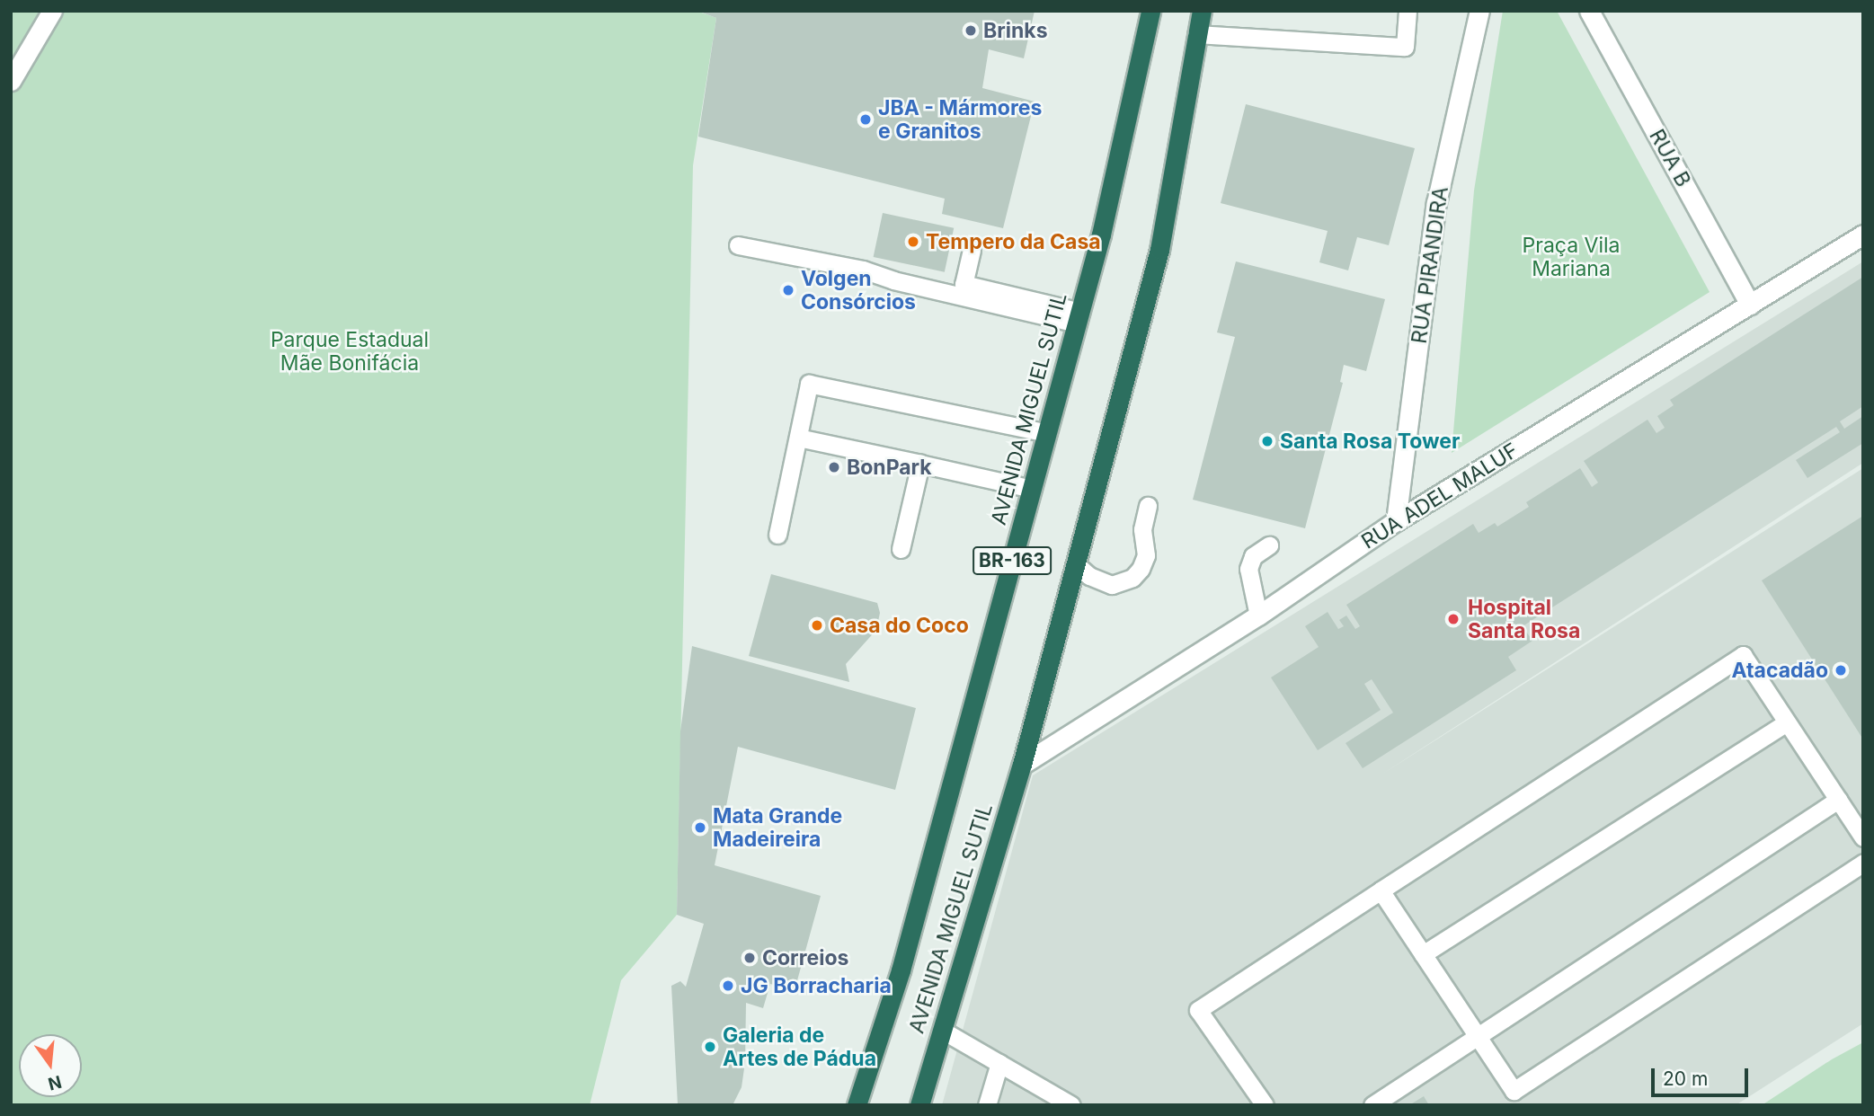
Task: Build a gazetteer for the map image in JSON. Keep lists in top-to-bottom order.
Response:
{
  "streets": {
    "highway": ["AVENIDA MIGUEL SUTIL", "BR-163"],
    "street": ["RUA B", "RUA PIRANDIRA", "RUA ADEL MALUF"]
  },
  "crossings": [
    ["RUA B", "RUA ADEL MALUF"],
    ["RUA PIRANDIRA", "RUA ADEL MALUF"],
    ["AVENIDA MIGUEL SUTIL", "RUA ADEL MALUF"]
  ],
  "parks": ["Praça Vila Mariana", "Parque Estadual Mãe Bonifácia"],
  "places": [
    "Brinks",
    "JBA - Mármores e Granitos",
    "Tempero da Casa",
    "Volgen Consórcios",
    "Santa Rosa Tower",
    "BonPark",
    "Hospital Santa Rosa",
    "Casa do Coco",
    "Atacadão",
    "Mata Grande Madeireira",
    "Correios",
    "JG Borracharia",
    "Galeria de Artes de Pádua"
  ],
  "scale_bar": "20 m",
  "north": "bottom"
}
